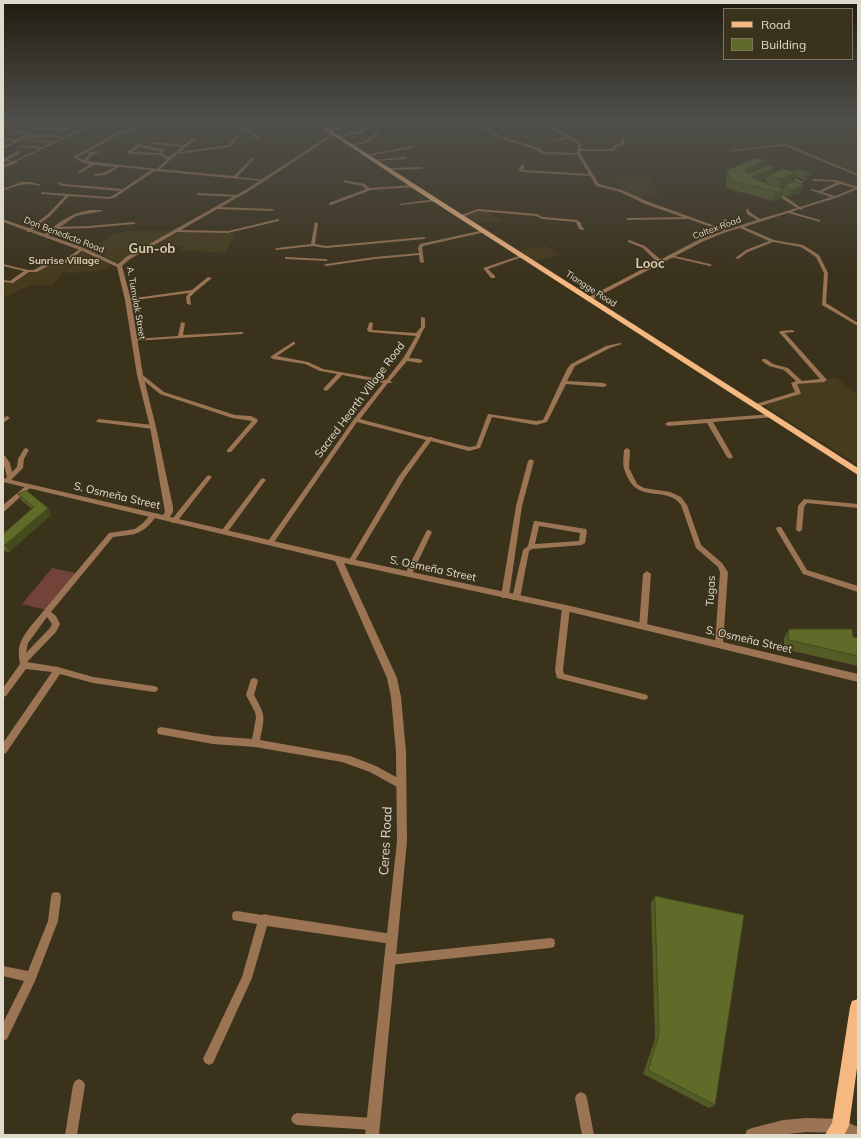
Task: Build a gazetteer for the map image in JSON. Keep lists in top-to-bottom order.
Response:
{
  "streets": {
    "main road": ["Tiangge Road"],
    "street": [
      "Caltex Road",
      "Don Benedicto Road",
      "A. Tumulak Street",
      "Sacred Hearth Village Road",
      "S. Osmeña Street",
      "Tugas",
      "Ceres Road"
    ]
  },
  "crossings": [
    ["Caltex Road", "Tiangge Road"],
    ["Don Benedicto Road", "A. Tumulak Street"],
    ["A. Tumulak Street", "S. Osmeña Street"],
    ["Sacred Hearth Village Road", "S. Osmeña Street"],
    ["S. Osmeña Street", "Tugas"],
    ["S. Osmeña Street", "Ceres Road"]
  ],
  "districts": ["Gun-ob", "Sunrise Village", "Looc"],
  "legend": ["Road", "Building"]
}
